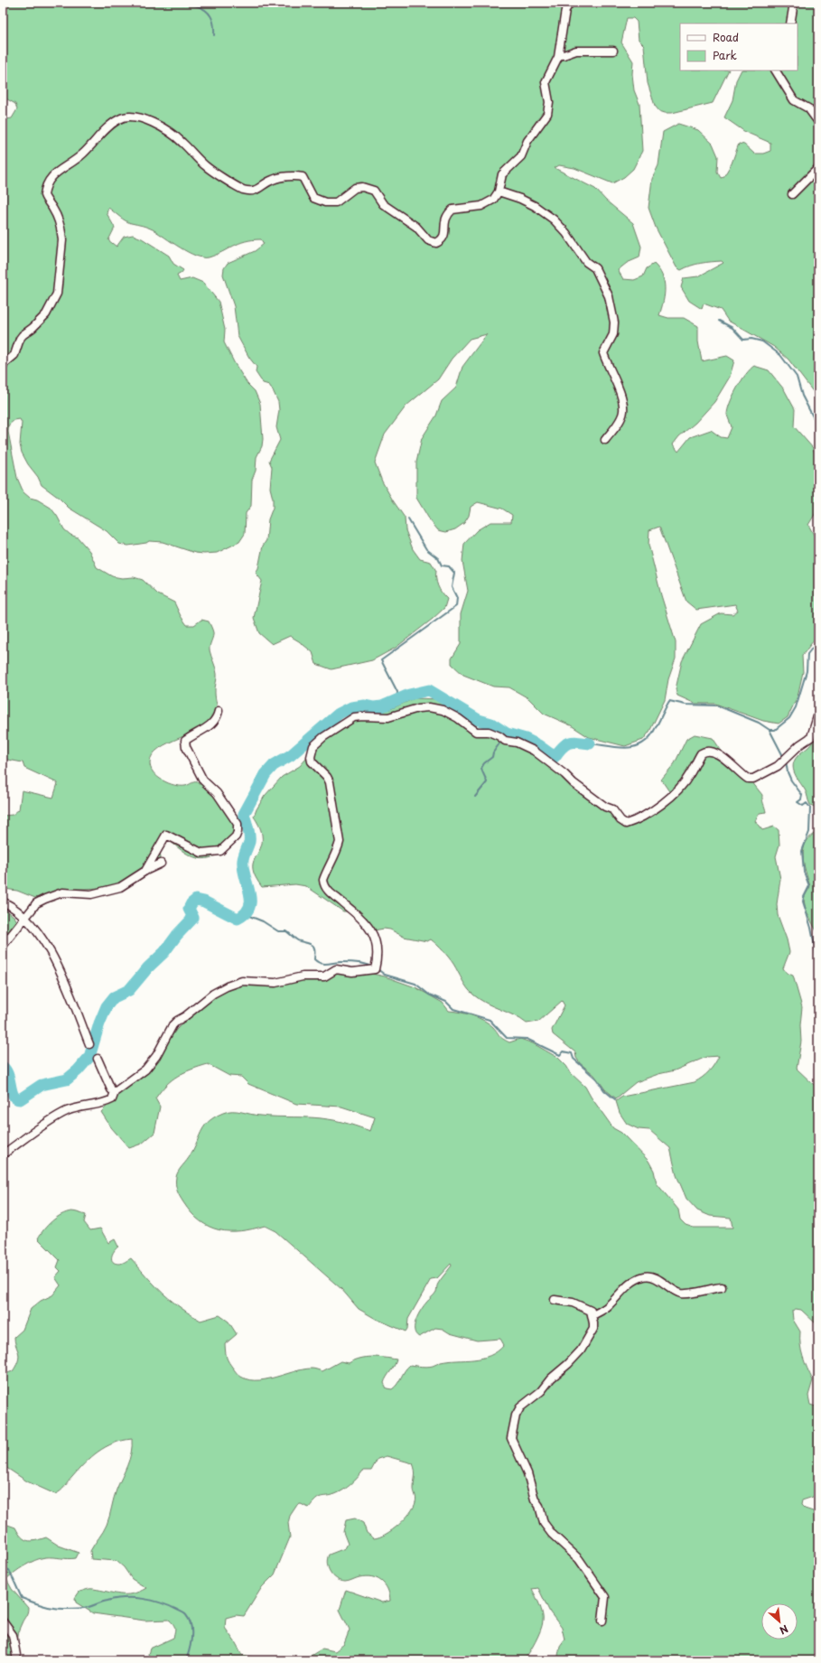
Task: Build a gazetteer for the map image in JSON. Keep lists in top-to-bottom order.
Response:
{
  "legend": ["Road", "Park"],
  "north": "bottom right"
}
